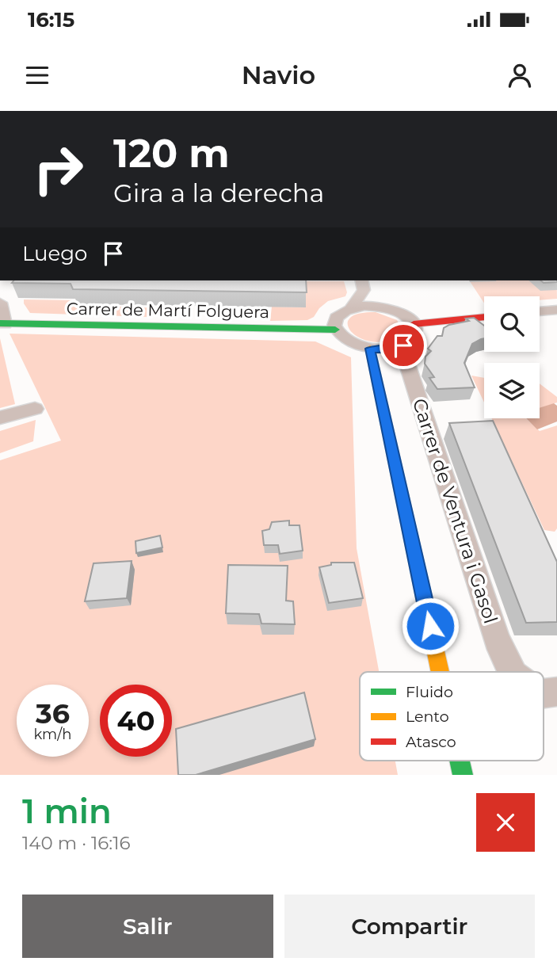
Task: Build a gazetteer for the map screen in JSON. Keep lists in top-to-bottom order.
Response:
{
  "streets": {
    "street": ["Carrer de Martí Folguera", "Carrer de Ventura i Gasol"]
  },
  "legend": ["Fluido", "Lento", "Atasco"],
  "page": {
    "status": "16:15",
    "header": "Navio",
    "turn": ["120 m", "Gira a la derecha"],
    "then": "Luego",
    "speed": "36 km/h",
    "limit": "40",
    "heading": ["1 min", "140 m · 16:16"],
    "buttons": ["Salir", "Compartir"]
  }
}
